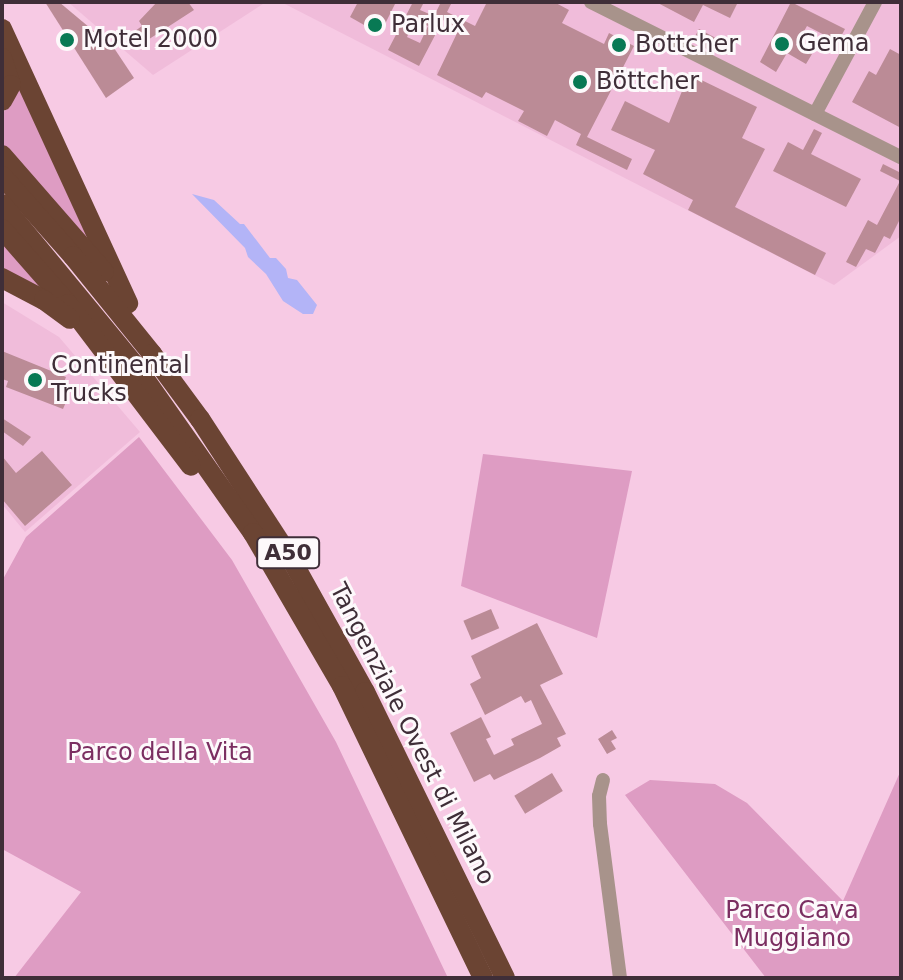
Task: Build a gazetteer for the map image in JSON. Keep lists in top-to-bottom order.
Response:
{
  "streets": {
    "highway": ["A50", "Tangenziale Ovest di Milano"]
  },
  "parks": ["Parco della Vita", "Parco Cava Muggiano"],
  "places": [
    "Parlux",
    "Motel 2000",
    "Gema",
    "Bottcher",
    "Böttcher",
    "Continental Trucks"
  ]
}
